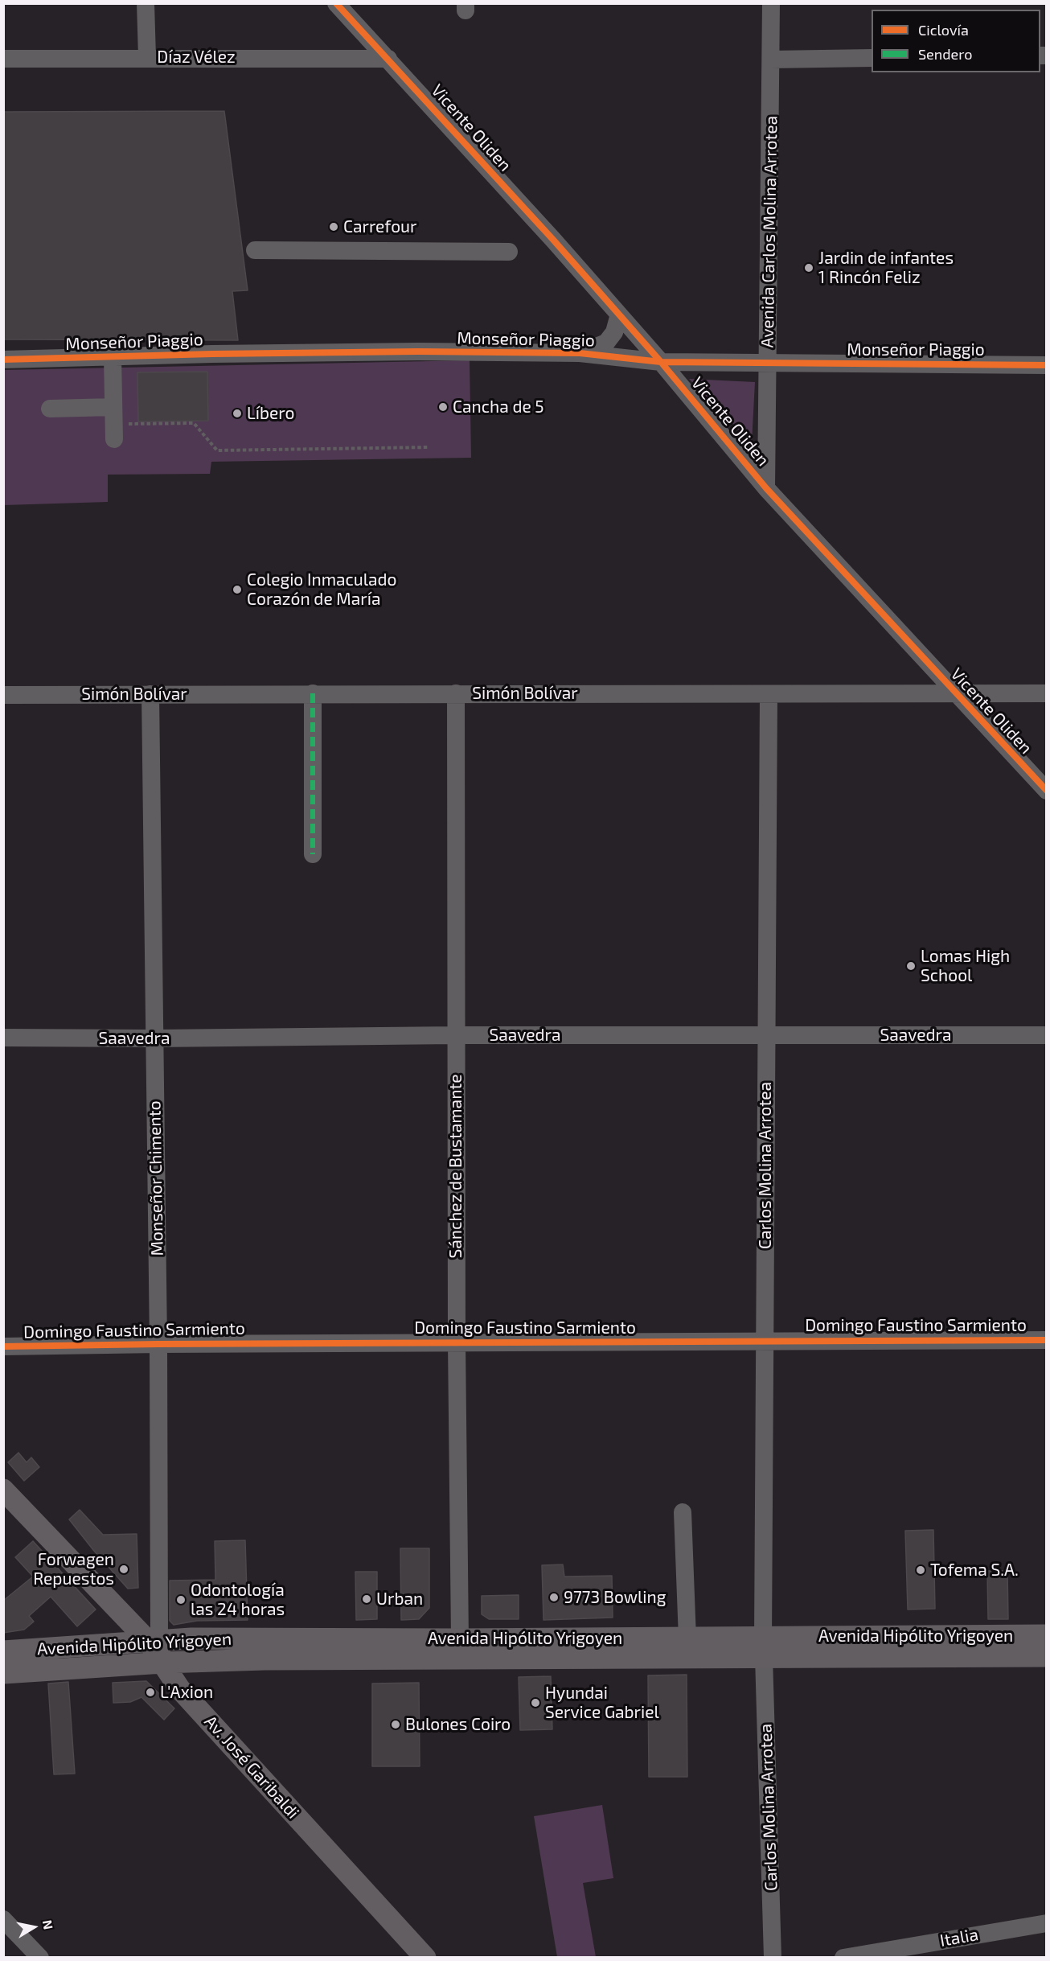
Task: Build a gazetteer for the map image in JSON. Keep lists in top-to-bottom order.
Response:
{
  "streets": {
    "main road": ["Avenida Hipólito Yrigoyen", "Av. José Garibaldi"],
    "street": [
      "Díaz Vélez",
      "Vicente Oliden",
      "Avenida Carlos Molina Arrotea",
      "Monseñor Piaggio",
      "Simón Bolívar",
      "Saavedra",
      "Carlos Molina Arrotea",
      "Sánchez de Bustamante",
      "Monseñor Chimento",
      "Domingo Faustino Sarmiento",
      "Italia"
    ]
  },
  "crossings": [
    ["Díaz Vélez", "Vicente Oliden"],
    ["Vicente Oliden", "Avenida Carlos Molina Arrotea"],
    ["Vicente Oliden", "Monseñor Piaggio"],
    ["Vicente Oliden", "Simón Bolívar"],
    ["Avenida Carlos Molina Arrotea", "Monseñor Piaggio"],
    ["Simón Bolívar", "Carlos Molina Arrotea"],
    ["Simón Bolívar", "Sánchez de Bustamante"],
    ["Simón Bolívar", "Monseñor Chimento"],
    ["Saavedra", "Carlos Molina Arrotea"],
    ["Saavedra", "Sánchez de Bustamante"],
    ["Saavedra", "Monseñor Chimento"],
    ["Carlos Molina Arrotea", "Domingo Faustino Sarmiento"],
    ["Carlos Molina Arrotea", "Avenida Hipólito Yrigoyen"],
    ["Sánchez de Bustamante", "Domingo Faustino Sarmiento"],
    ["Sánchez de Bustamante", "Avenida Hipólito Yrigoyen"],
    ["Monseñor Chimento", "Domingo Faustino Sarmiento"],
    ["Monseñor Chimento", "Avenida Hipólito Yrigoyen"],
    ["Monseñor Chimento", "Av. José Garibaldi"],
    ["Avenida Hipólito Yrigoyen", "Av. José Garibaldi"]
  ],
  "places": [
    "Carrefour",
    "Jardin de infantes 1 Rincón Feliz",
    "Cancha de 5",
    "Líbero",
    "Colegio Inmaculado Corazón de María",
    "Lomas High School",
    "Forwagen Repuestos",
    "Tofema S.A.",
    "9773 Bowling",
    "Urban",
    "Odontología las 24 horas",
    "L'Axion",
    "Hyundai Service Gabriel",
    "Bulones Coiro"
  ],
  "legend": ["Ciclovía", "Sendero"],
  "north": "right"
}
